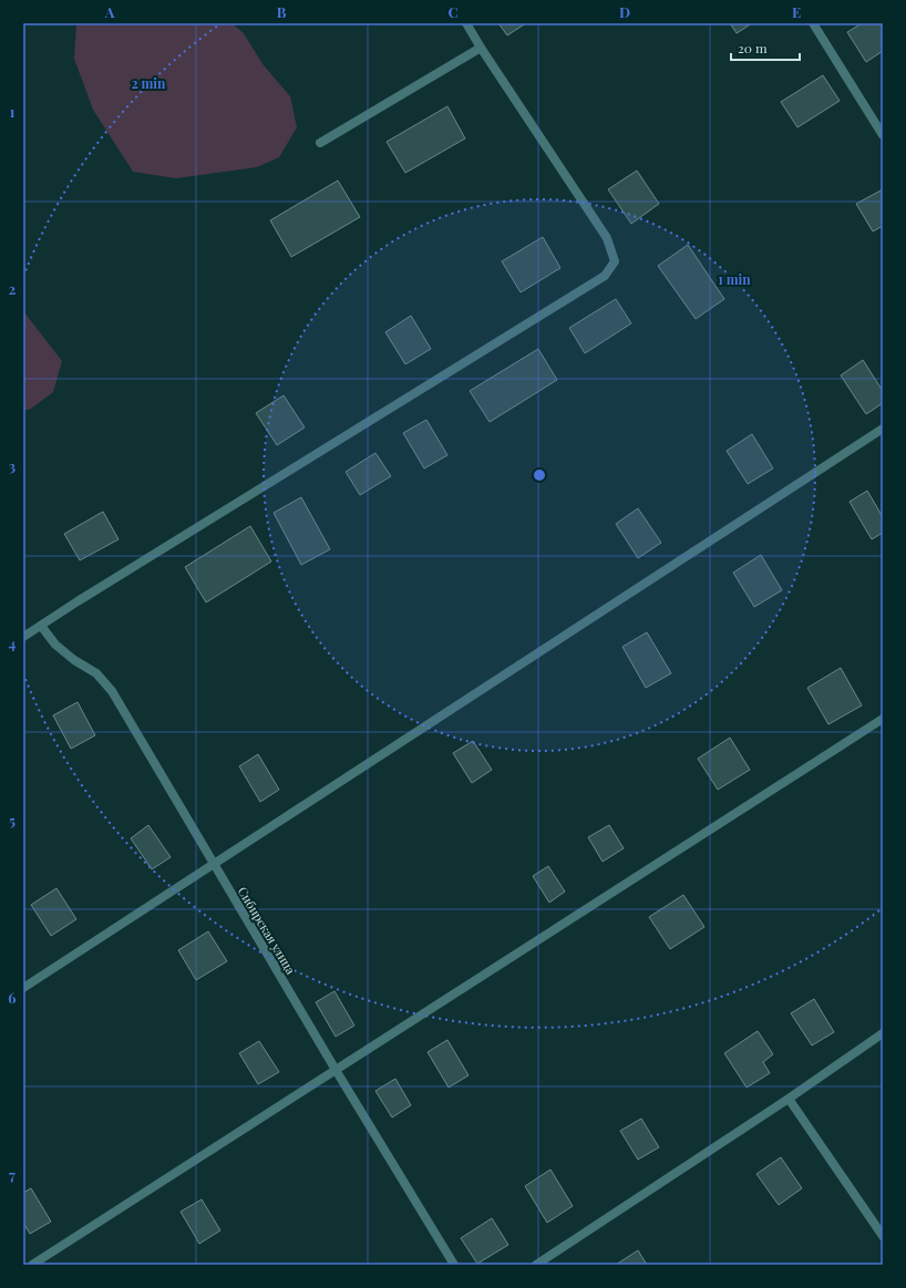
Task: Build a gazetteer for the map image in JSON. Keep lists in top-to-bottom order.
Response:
{
  "streets": {
    "street": ["Сибирская улица"]
  },
  "scale_bar": "20 m",
  "grid": {
    "columns": [
      "A",
      "B",
      "C",
      "D",
      "E"
    ],
    "rows": [
      "1",
      "2",
      "3",
      "4",
      "5",
      "6",
      "7"
    ]
  },
  "rings": ["2 min", "1 min"]
}
